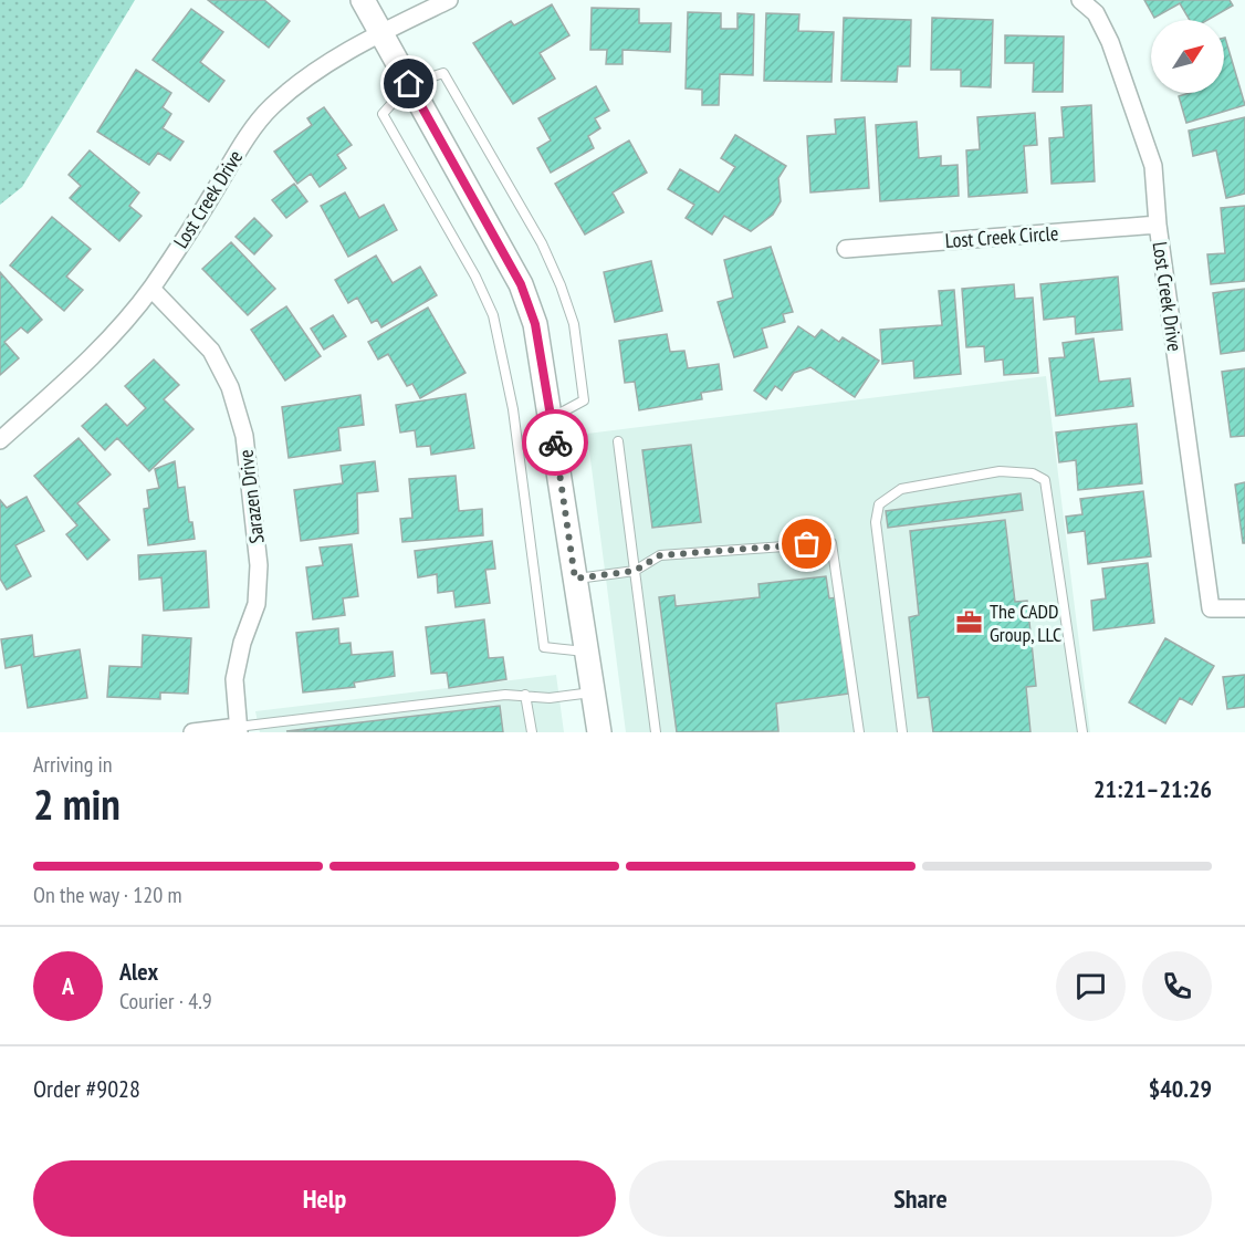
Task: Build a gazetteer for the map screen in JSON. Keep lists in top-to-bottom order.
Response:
{
  "streets": {
    "street": ["Lost Creek Drive", "Lost Creek Circle", "Sarazen Drive"]
  },
  "crossings": [
    ["Lost Creek Drive", "Lost Creek Circle"],
    ["Lost Creek Drive", "Sarazen Drive"]
  ],
  "places": {
    "office": ["The CADD Group, LLC"]
  },
  "north": "top right",
  "page": {
    "heading": ["2 min", "Arriving in", "21:21–21:26"],
    "panel": [
      "Alex",
      "Courier · 4.9",
      "Order #9028",
      "$40.29"
    ],
    "bar": "On the way · 120 m",
    "round": "A",
    "buttons": ["Help", "Share"]
  }
}
